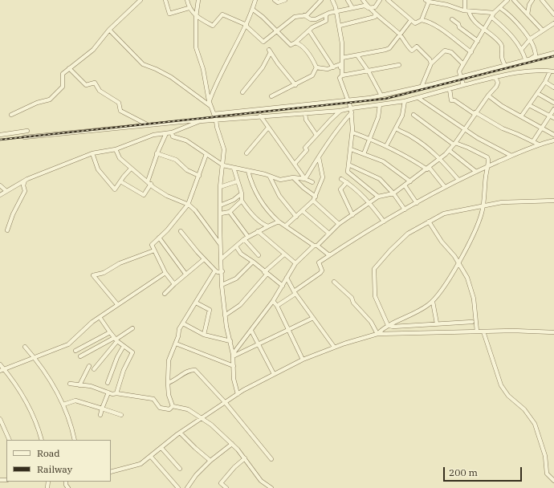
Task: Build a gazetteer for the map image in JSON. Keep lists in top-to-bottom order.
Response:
{
  "legend": ["Road", "Railway"],
  "scale_bar": "200 m"
}
